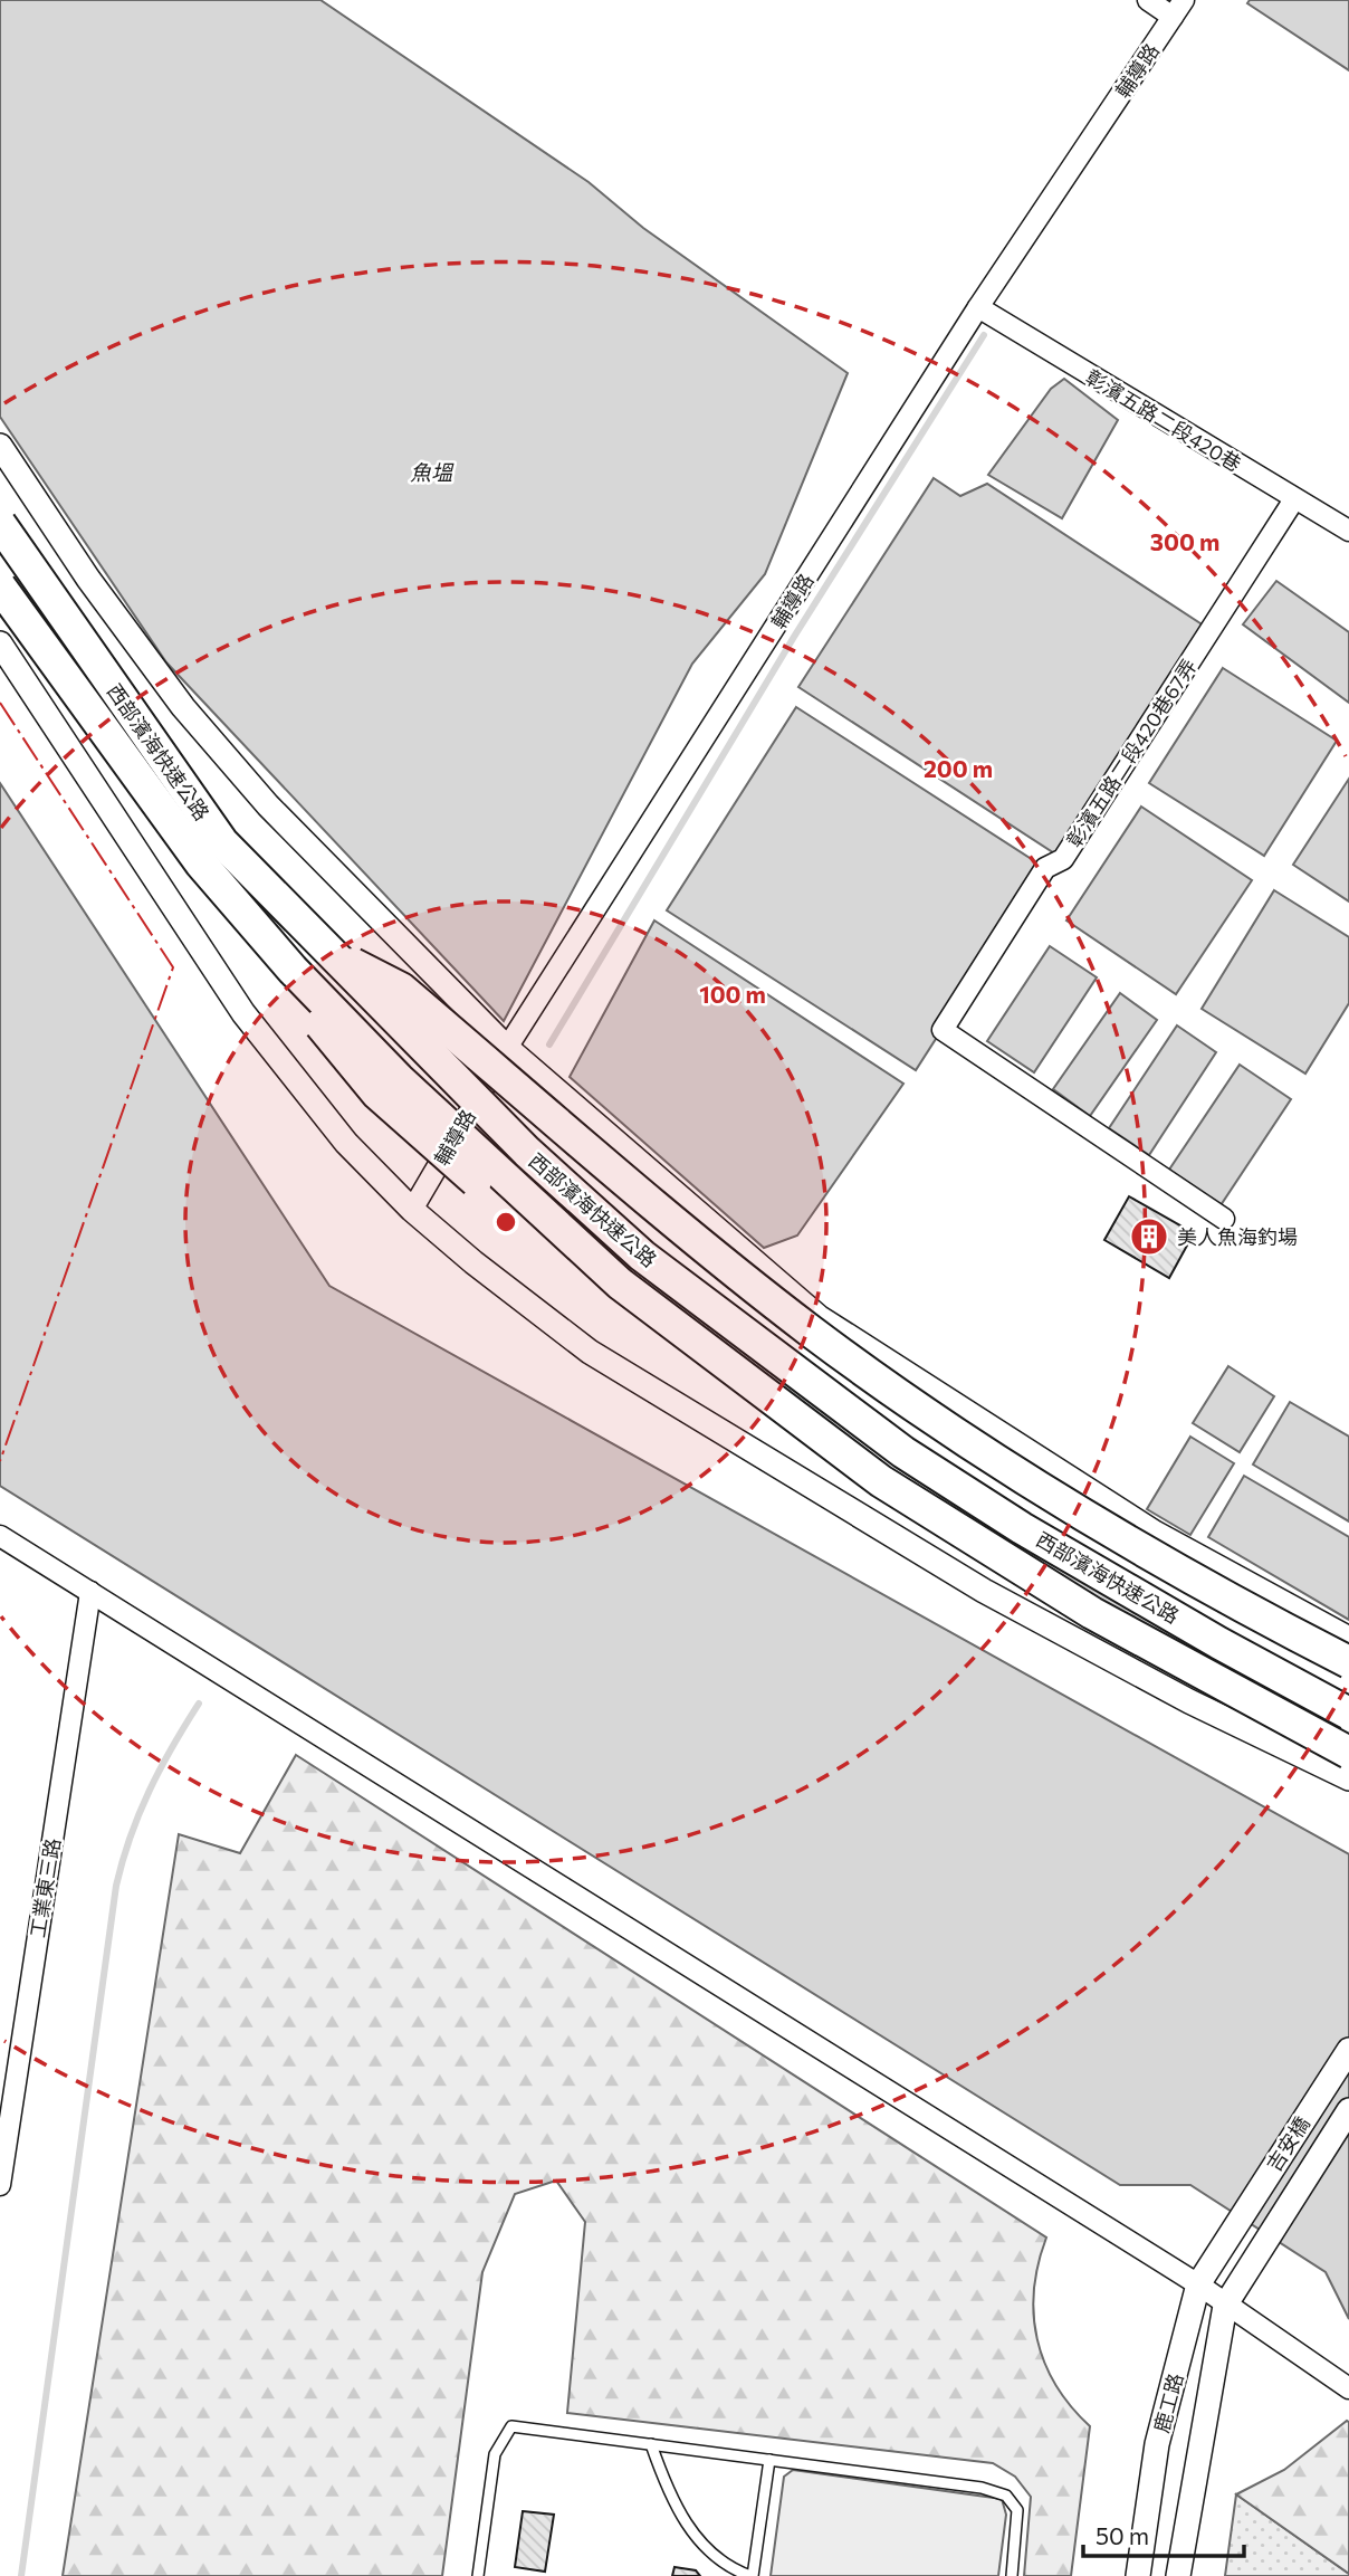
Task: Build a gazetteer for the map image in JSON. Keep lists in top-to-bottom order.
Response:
{
  "streets": {
    "highway": ["西部濱海快速公路"],
    "street": [
      "輔導路",
      "彰濱五路二段420巷",
      "彰濱五路二段420巷67弄",
      "工業東三路",
      "吉安橋",
      "鹿工路"
    ]
  },
  "crossings": [
    ["輔導路", "彰濱五路二段420巷"],
    ["彰濱五路二段420巷", "彰濱五路二段420巷67弄"],
    ["吉安橋", "鹿工路"]
  ],
  "water": ["魚塭"],
  "places": {
    "building": ["美人魚海釣場"]
  },
  "scale_bar": "50 m",
  "rings": ["300 m", "200 m", "100 m"]
}
